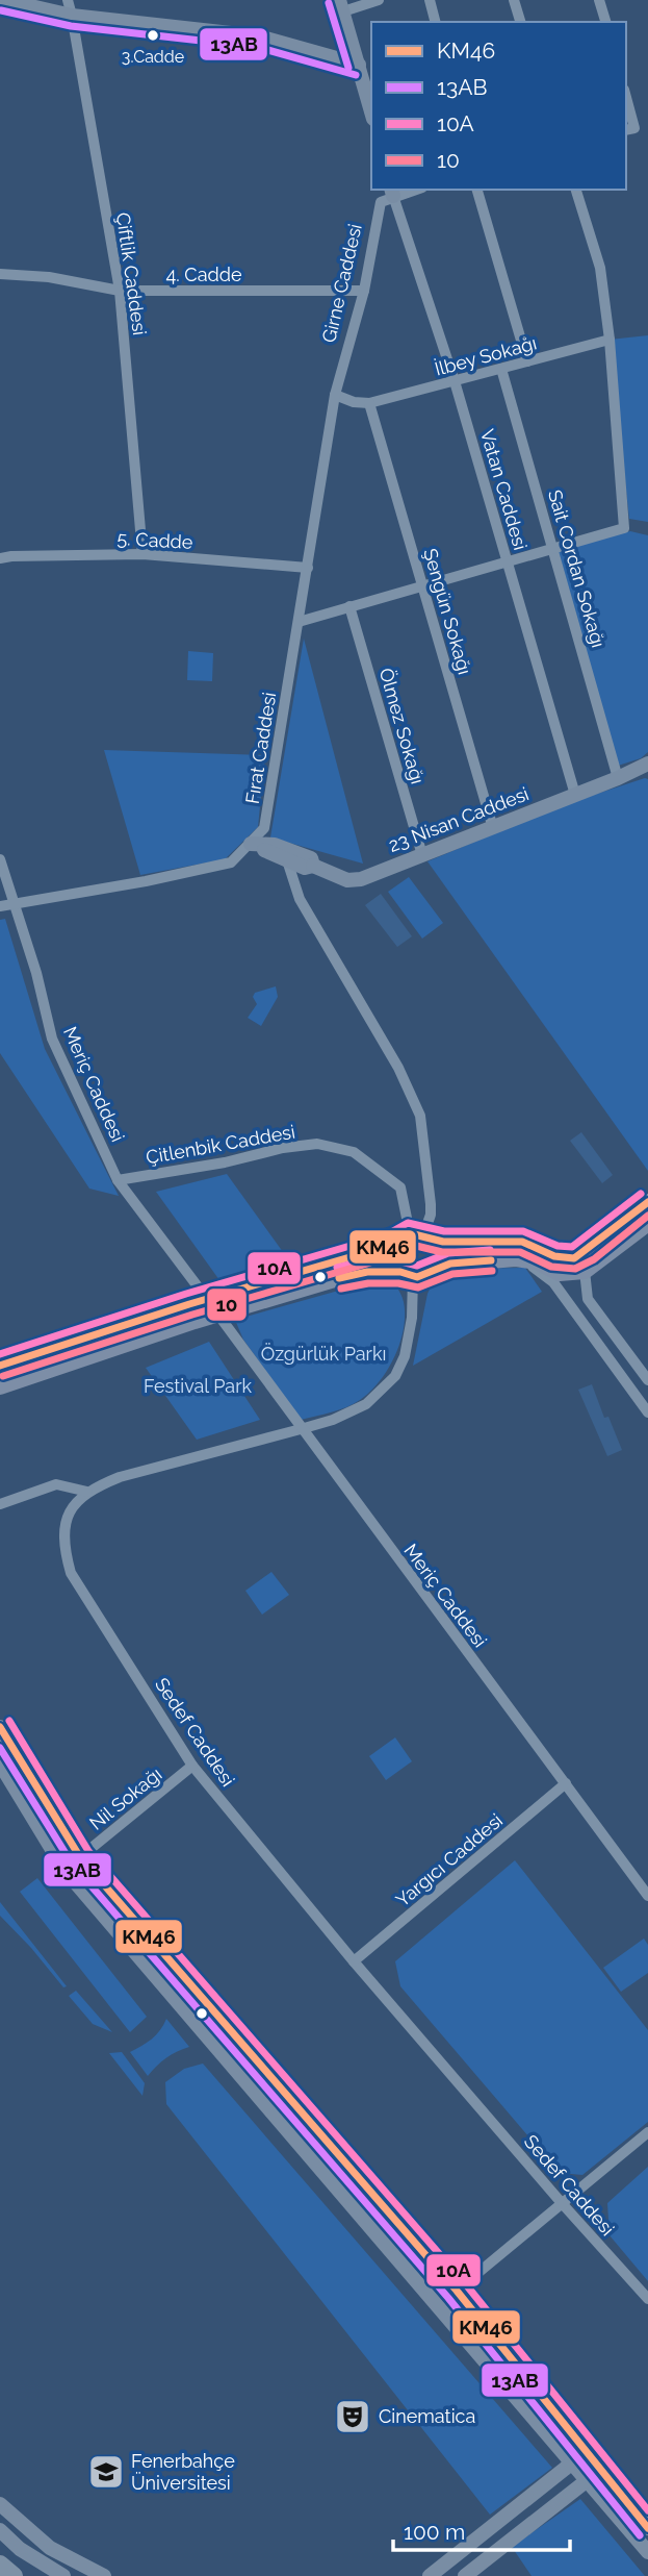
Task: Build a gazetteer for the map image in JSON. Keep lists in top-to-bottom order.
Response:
{
  "streets": {
    "main road": ["23 Nisan Caddesi"],
    "street": [
      "Çiftlik Caddesi",
      "4. Cadde",
      "Girne Caddesi",
      "İlbey Sokağı",
      "Vatan Caddesi",
      "5. Cadde",
      "Sait Cordan Sokağı",
      "Şengün Sokağı",
      "Ölmez Sokağı",
      "Fırat Caddesi",
      "Meriç Caddesi",
      "Çitlenbik Caddesi",
      "Sedef Caddesi",
      "Nil Sokağı",
      "Yargıcı Caddesi"
    ]
  },
  "crossings": [
    ["Çiftlik Caddesi", "4. Cadde"],
    ["Çiftlik Caddesi", "5. Cadde"],
    ["4. Cadde", "Girne Caddesi"],
    ["Girne Caddesi", "Vatan Caddesi"],
    ["Girne Caddesi", "Fırat Caddesi"],
    ["İlbey Sokağı", "Vatan Caddesi"],
    ["İlbey Sokağı", "Sait Cordan Sokağı"],
    ["İlbey Sokağı", "Şengün Sokağı"],
    ["Vatan Caddesi", "23 Nisan Caddesi"],
    ["5. Cadde", "Fırat Caddesi"],
    ["Sait Cordan Sokağı", "23 Nisan Caddesi"],
    ["Şengün Sokağı", "23 Nisan Caddesi"],
    ["Ölmez Sokağı", "23 Nisan Caddesi"],
    ["Fırat Caddesi", "Meriç Caddesi"],
    ["Meriç Caddesi", "Çitlenbik Caddesi"],
    ["Meriç Caddesi", "Yargıcı Caddesi"],
    ["Sedef Caddesi", "Nil Sokağı"],
    ["Sedef Caddesi", "Yargıcı Caddesi"]
  ],
  "parks": ["Özgürlük Parkı", "Festival Park"],
  "places": {
    "other": ["3.Cadde"],
    "theatre": ["Cinematica"],
    "school or university": ["Fenerbahçe Üniversitesi"]
  },
  "lines": [
    "transit line 13AB",
    "transit line 10A",
    "transit line KM46",
    "transit line 10"
  ],
  "legend": [
    "KM46",
    "13AB",
    "10A",
    "10"
  ],
  "scale_bar": "100 m"
}
